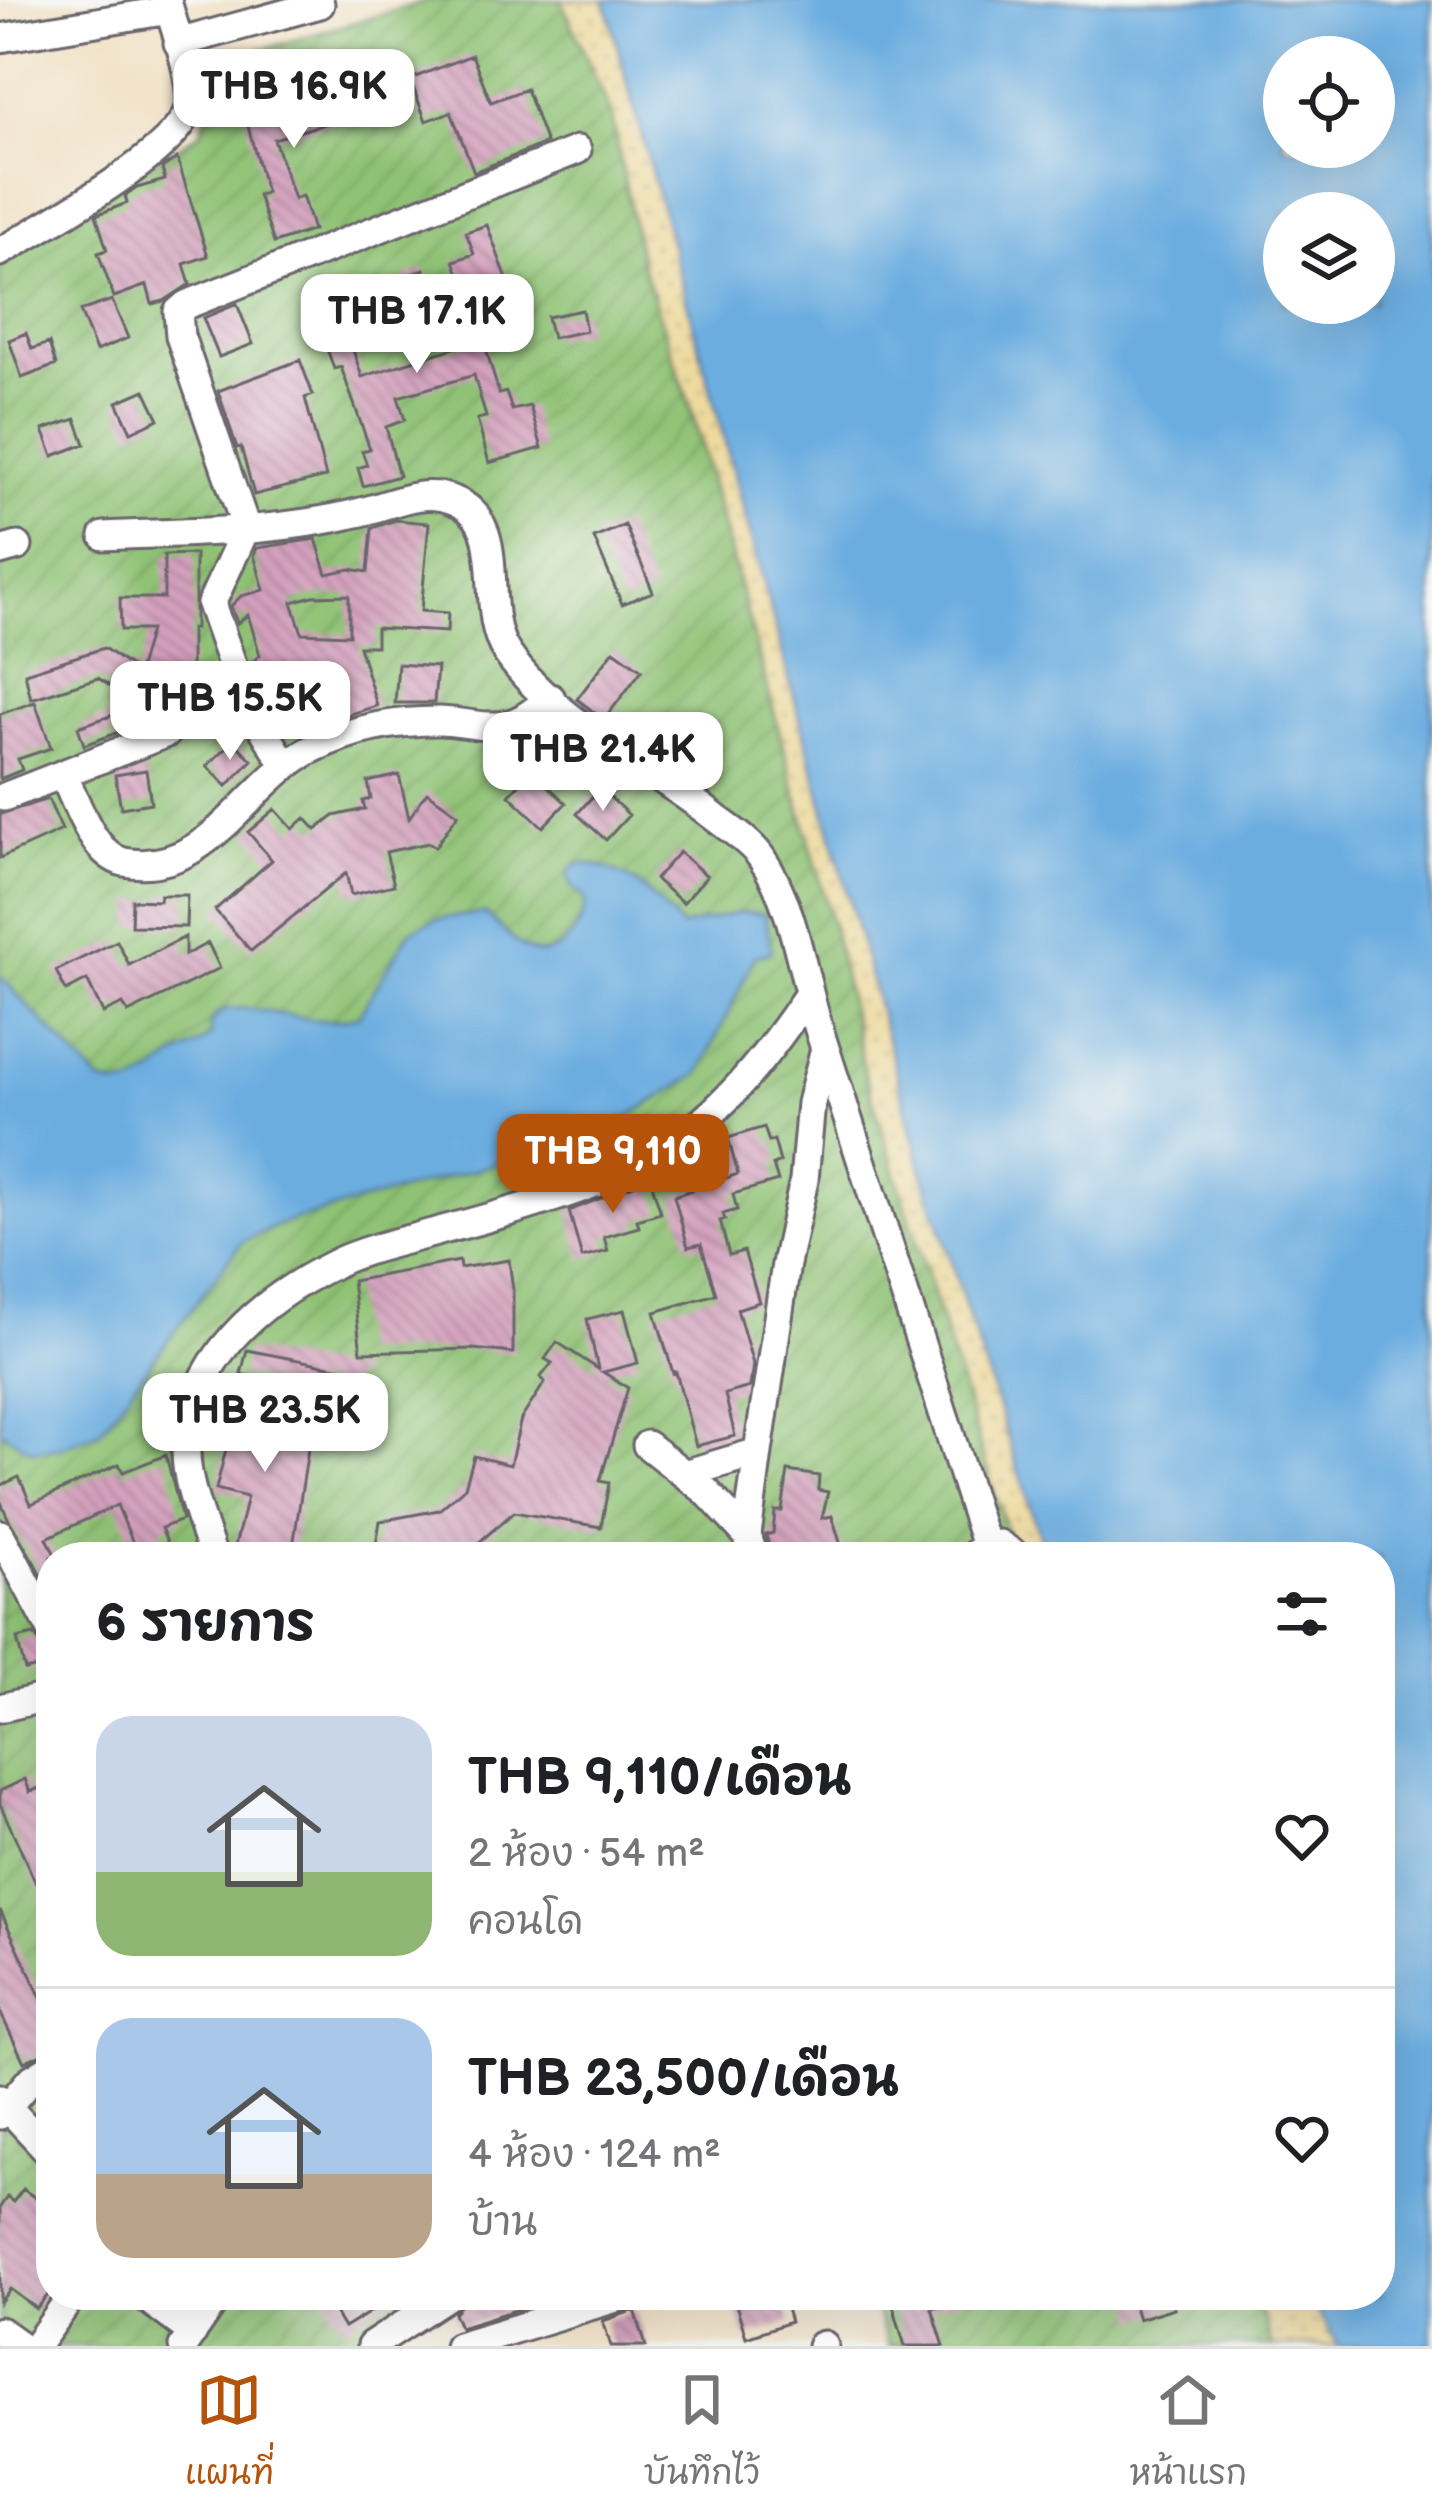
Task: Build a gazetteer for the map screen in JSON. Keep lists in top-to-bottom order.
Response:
{
  "page": {
    "price": [
      "THB 16.9K",
      "THB 17.1K",
      "THB 15.5K",
      "THB 21.4K",
      "THB 9,110",
      "THB 23.5K"
    ],
    "heading": "6 รายการ",
    "list": [
      {
        "name": "THB 9,110/เดือน",
        "note": "2 ห้อง · 54 m² · คอนโด"
      },
      {
        "name": "THB 23,500/เดือน",
        "note": "4 ห้อง · 124 m² · บ้าน"
      }
    ],
    "tabs": ["แผนที่", "บันทึกไว้", "หน้าแรก"]
  }
}
